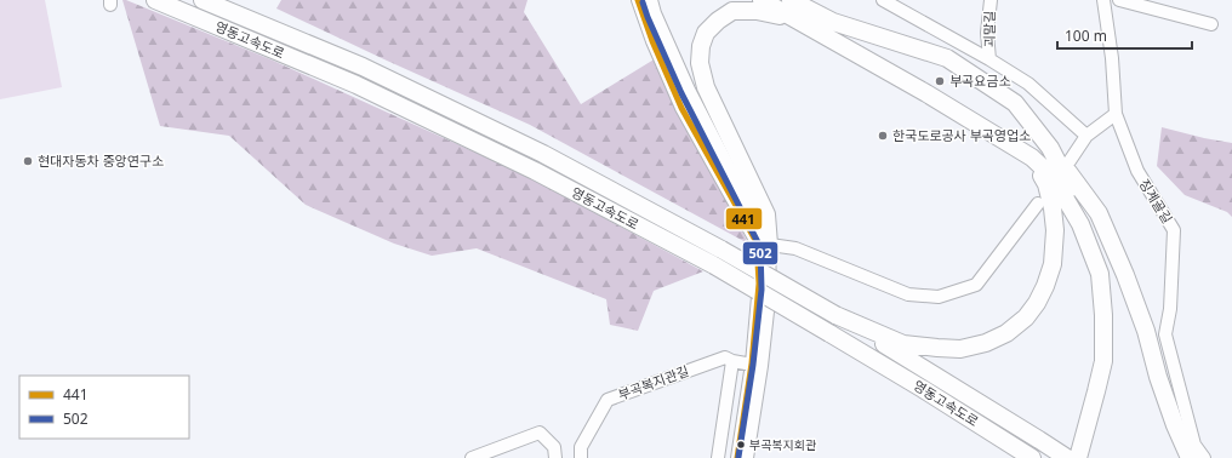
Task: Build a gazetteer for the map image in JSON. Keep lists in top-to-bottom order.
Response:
{
  "streets": {
    "highway": ["영동고속도로"],
    "street": ["괴말길", "징계골길", "부곡복지관길"]
  },
  "places": [
    "부곡요금소",
    "한국도로공사 부곡영업소",
    "현대자동차 중앙연구소",
    "부곡복지회관"
  ],
  "lines": ["transit line 441", "transit line 502"],
  "legend": ["441", "502"],
  "scale_bar": "100 m"
}
